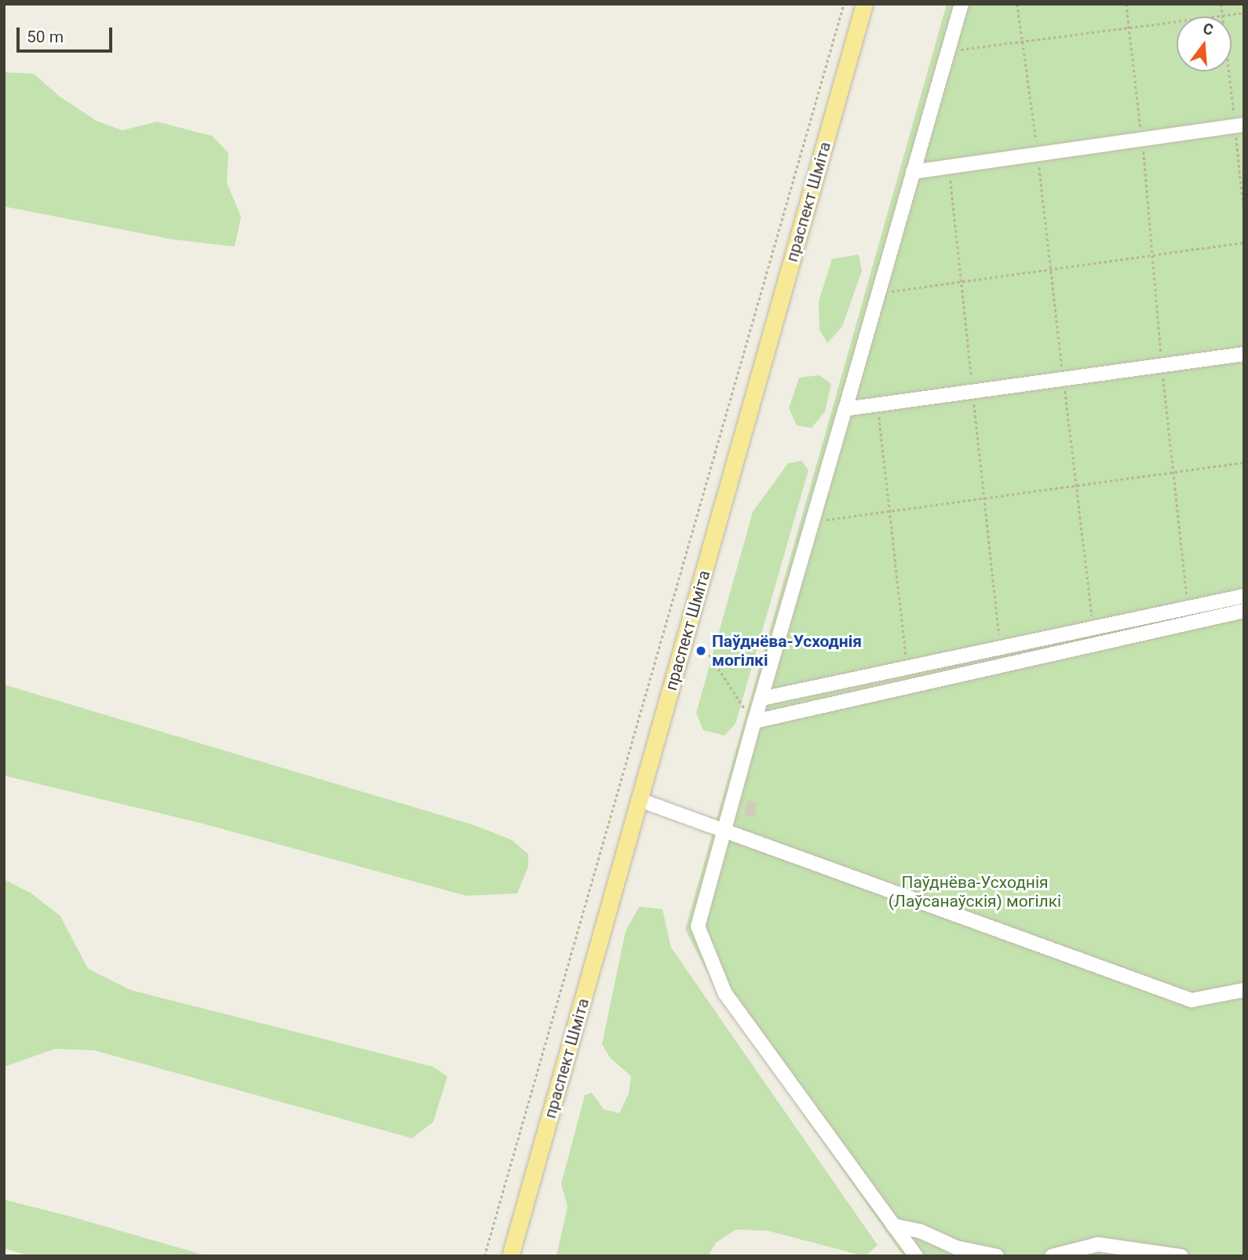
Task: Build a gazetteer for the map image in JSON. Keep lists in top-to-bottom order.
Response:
{
  "streets": {
    "main road": ["праспект Шміта"]
  },
  "parks": ["Паўднёва-Усходнія (Лаўсанаўскія) могілкі"],
  "places": ["Паўднёва-Усходнія могілкі"],
  "scale_bar": "50 m",
  "north": "top"
}
